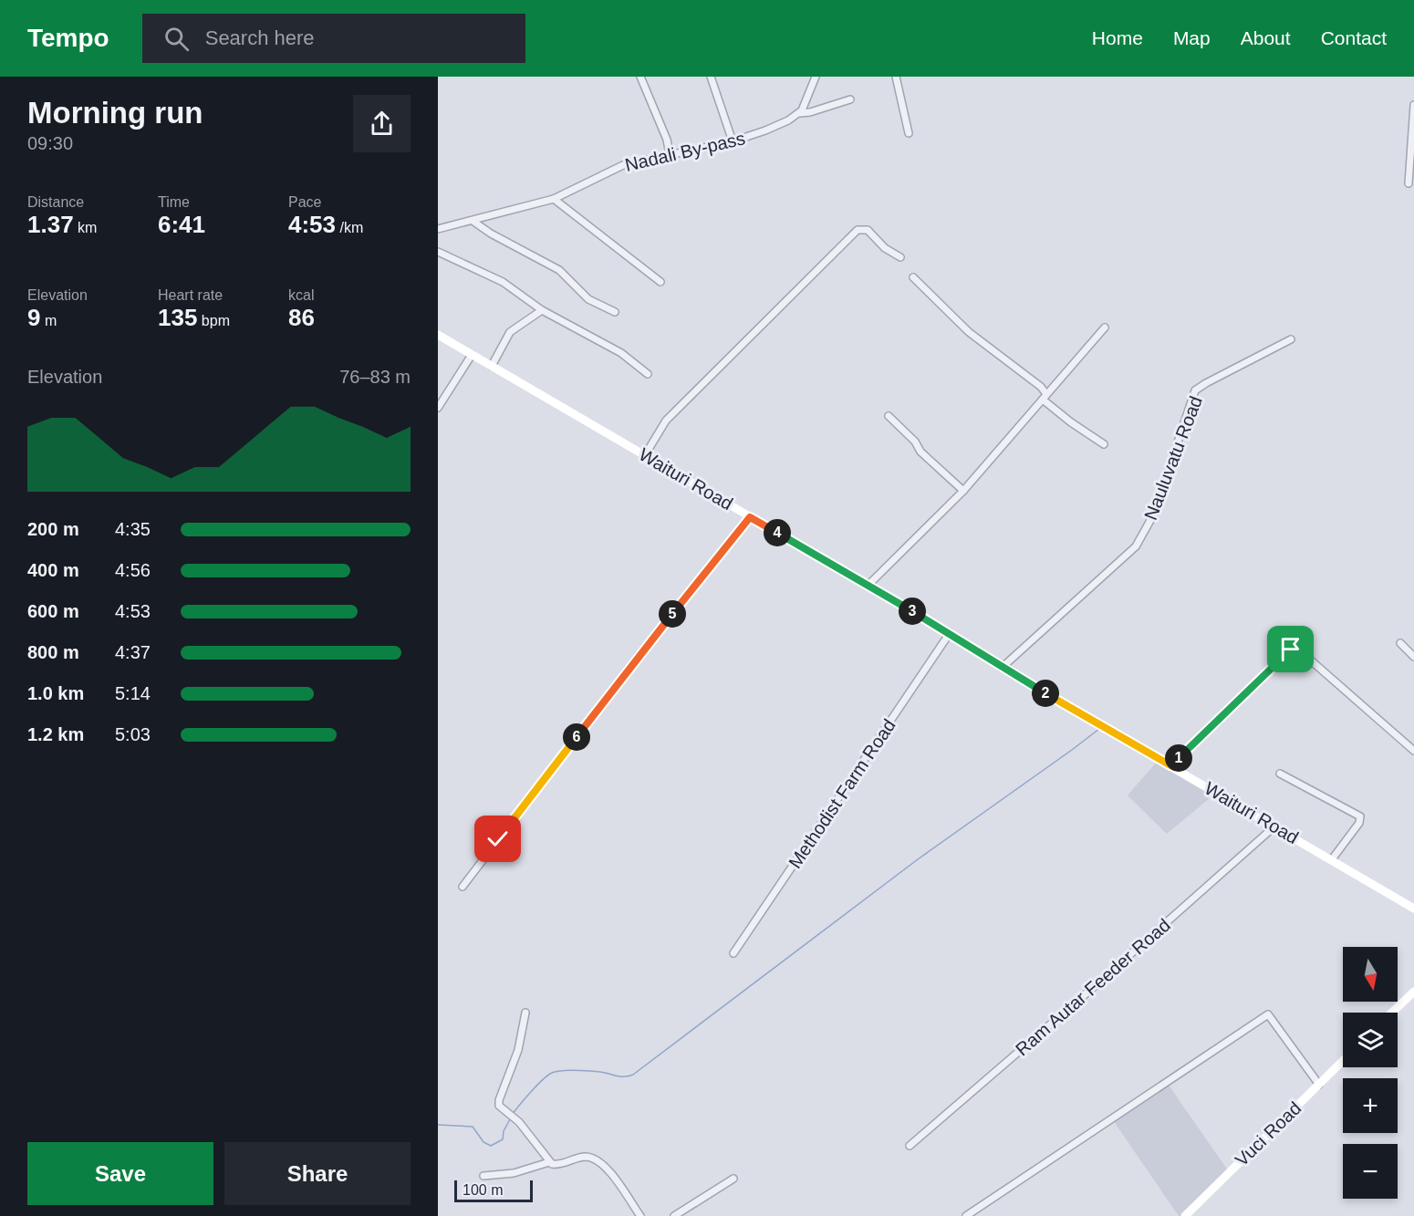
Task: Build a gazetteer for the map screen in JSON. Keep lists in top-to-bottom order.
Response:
{
  "streets": {
    "main road": ["Waituri Road", "Vuci Road"],
    "street": [
      "Nadali By-pass",
      "Nauluvatu Road",
      "Methodist Farm Road",
      "Ram Autar Feeder Road"
    ]
  },
  "crossings": [
    ["Nauluvatu Road", "Waituri Road"],
    ["Waituri Road", "Methodist Farm Road"],
    ["Waituri Road", "Ram Autar Feeder Road"]
  ],
  "scale_bar": "100 m",
  "north": "bottom",
  "page": {
    "header": "Tempo",
    "search": "Search here",
    "nav": [
      "Home",
      "Map",
      "About",
      "Contact"
    ],
    "heading": ["Morning run", "09:30"],
    "stats": [
      ["Distance", "1.37 km"],
      ["Time", "6:41"],
      ["Pace", "4:53 /km"],
      ["Elevation", "9 m"],
      ["Heart rate", "135 bpm"],
      ["kcal", "86"]
    ],
    "chart": ["Elevation", "76–83 m"],
    "list": [
      {
        "name": "200 m",
        "note": "4:35"
      },
      {
        "name": "400 m",
        "note": "4:56"
      },
      {
        "name": "600 m",
        "note": "4:53"
      },
      {
        "name": "800 m",
        "note": "4:37"
      },
      {
        "name": "1.0 km",
        "note": "5:14"
      },
      {
        "name": "1.2 km",
        "note": "5:03"
      }
    ],
    "pins": [
      "4",
      "3",
      "5",
      "2",
      "6",
      "1"
    ],
    "map_buttons": ["+", "−"],
    "buttons": ["Save", "Share"],
    "scale": "100 m"
  }
}
